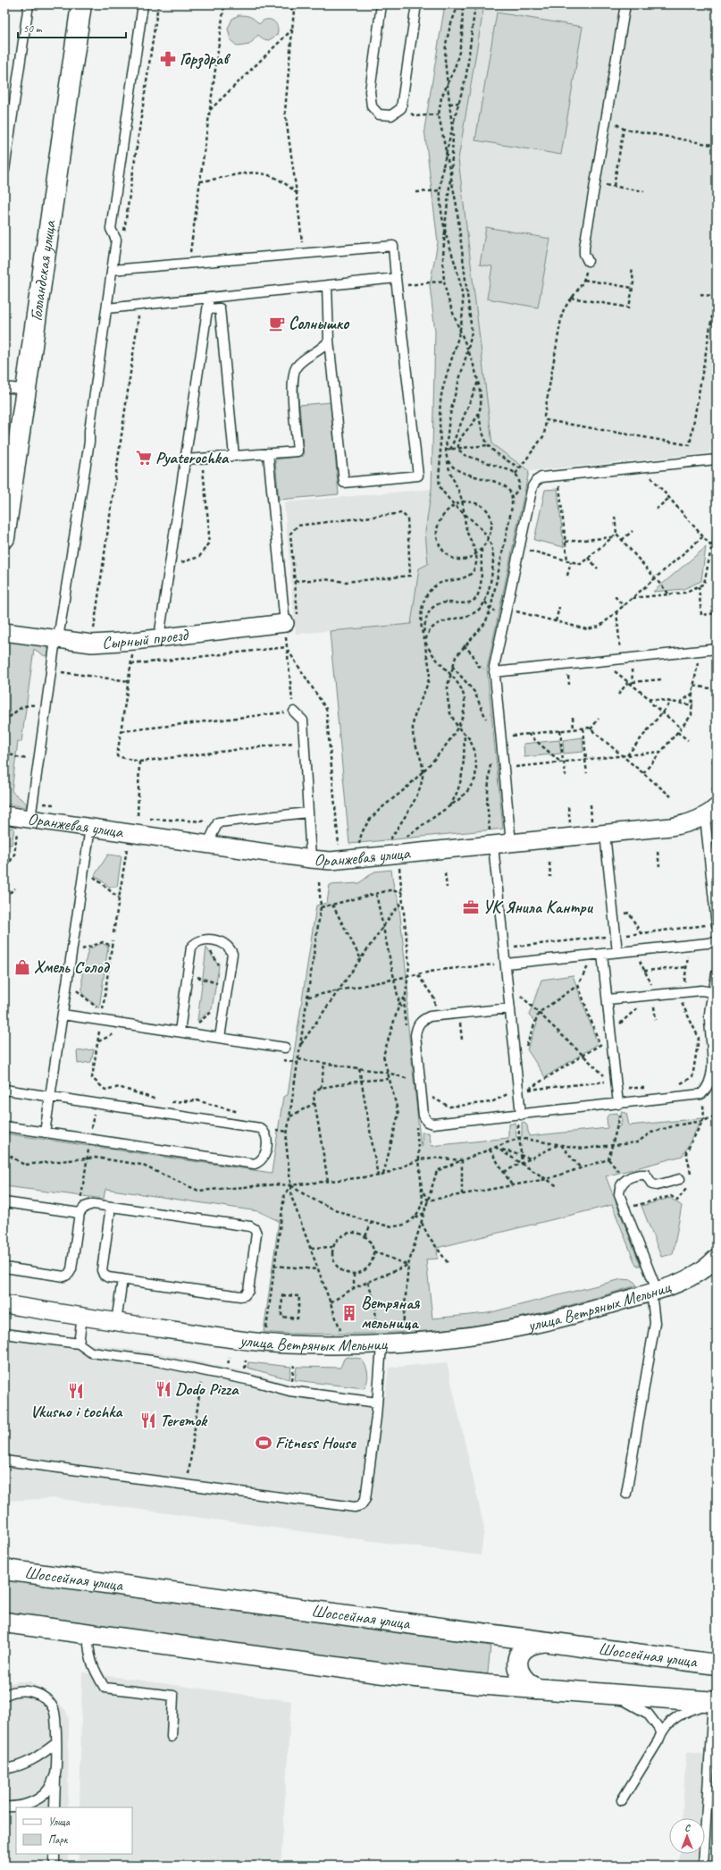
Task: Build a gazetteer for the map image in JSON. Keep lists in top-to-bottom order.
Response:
{
  "streets": {
    "main road": ["Голландская улица", "Шоссейная улица"],
    "street": ["Сырный проезд", "Оранжевая улица", "улица Ветряных Мельниц"]
  },
  "places": {
    "pharmacy": ["Горздрав"],
    "cafe": ["Солнышко"],
    "supermarket": ["Pyaterochka"],
    "office": ["УК Янила Кантри"],
    "shop": ["Хмель Солод"],
    "building": ["Ветряная мельница"],
    "restaurant": ["Dodo Pizza", "Vkusno i tochka", "Teremok"],
    "sports": ["Fitness House"]
  },
  "legend": ["Улица", "Парк"],
  "scale_bar": "50 m",
  "north": "top"
}
